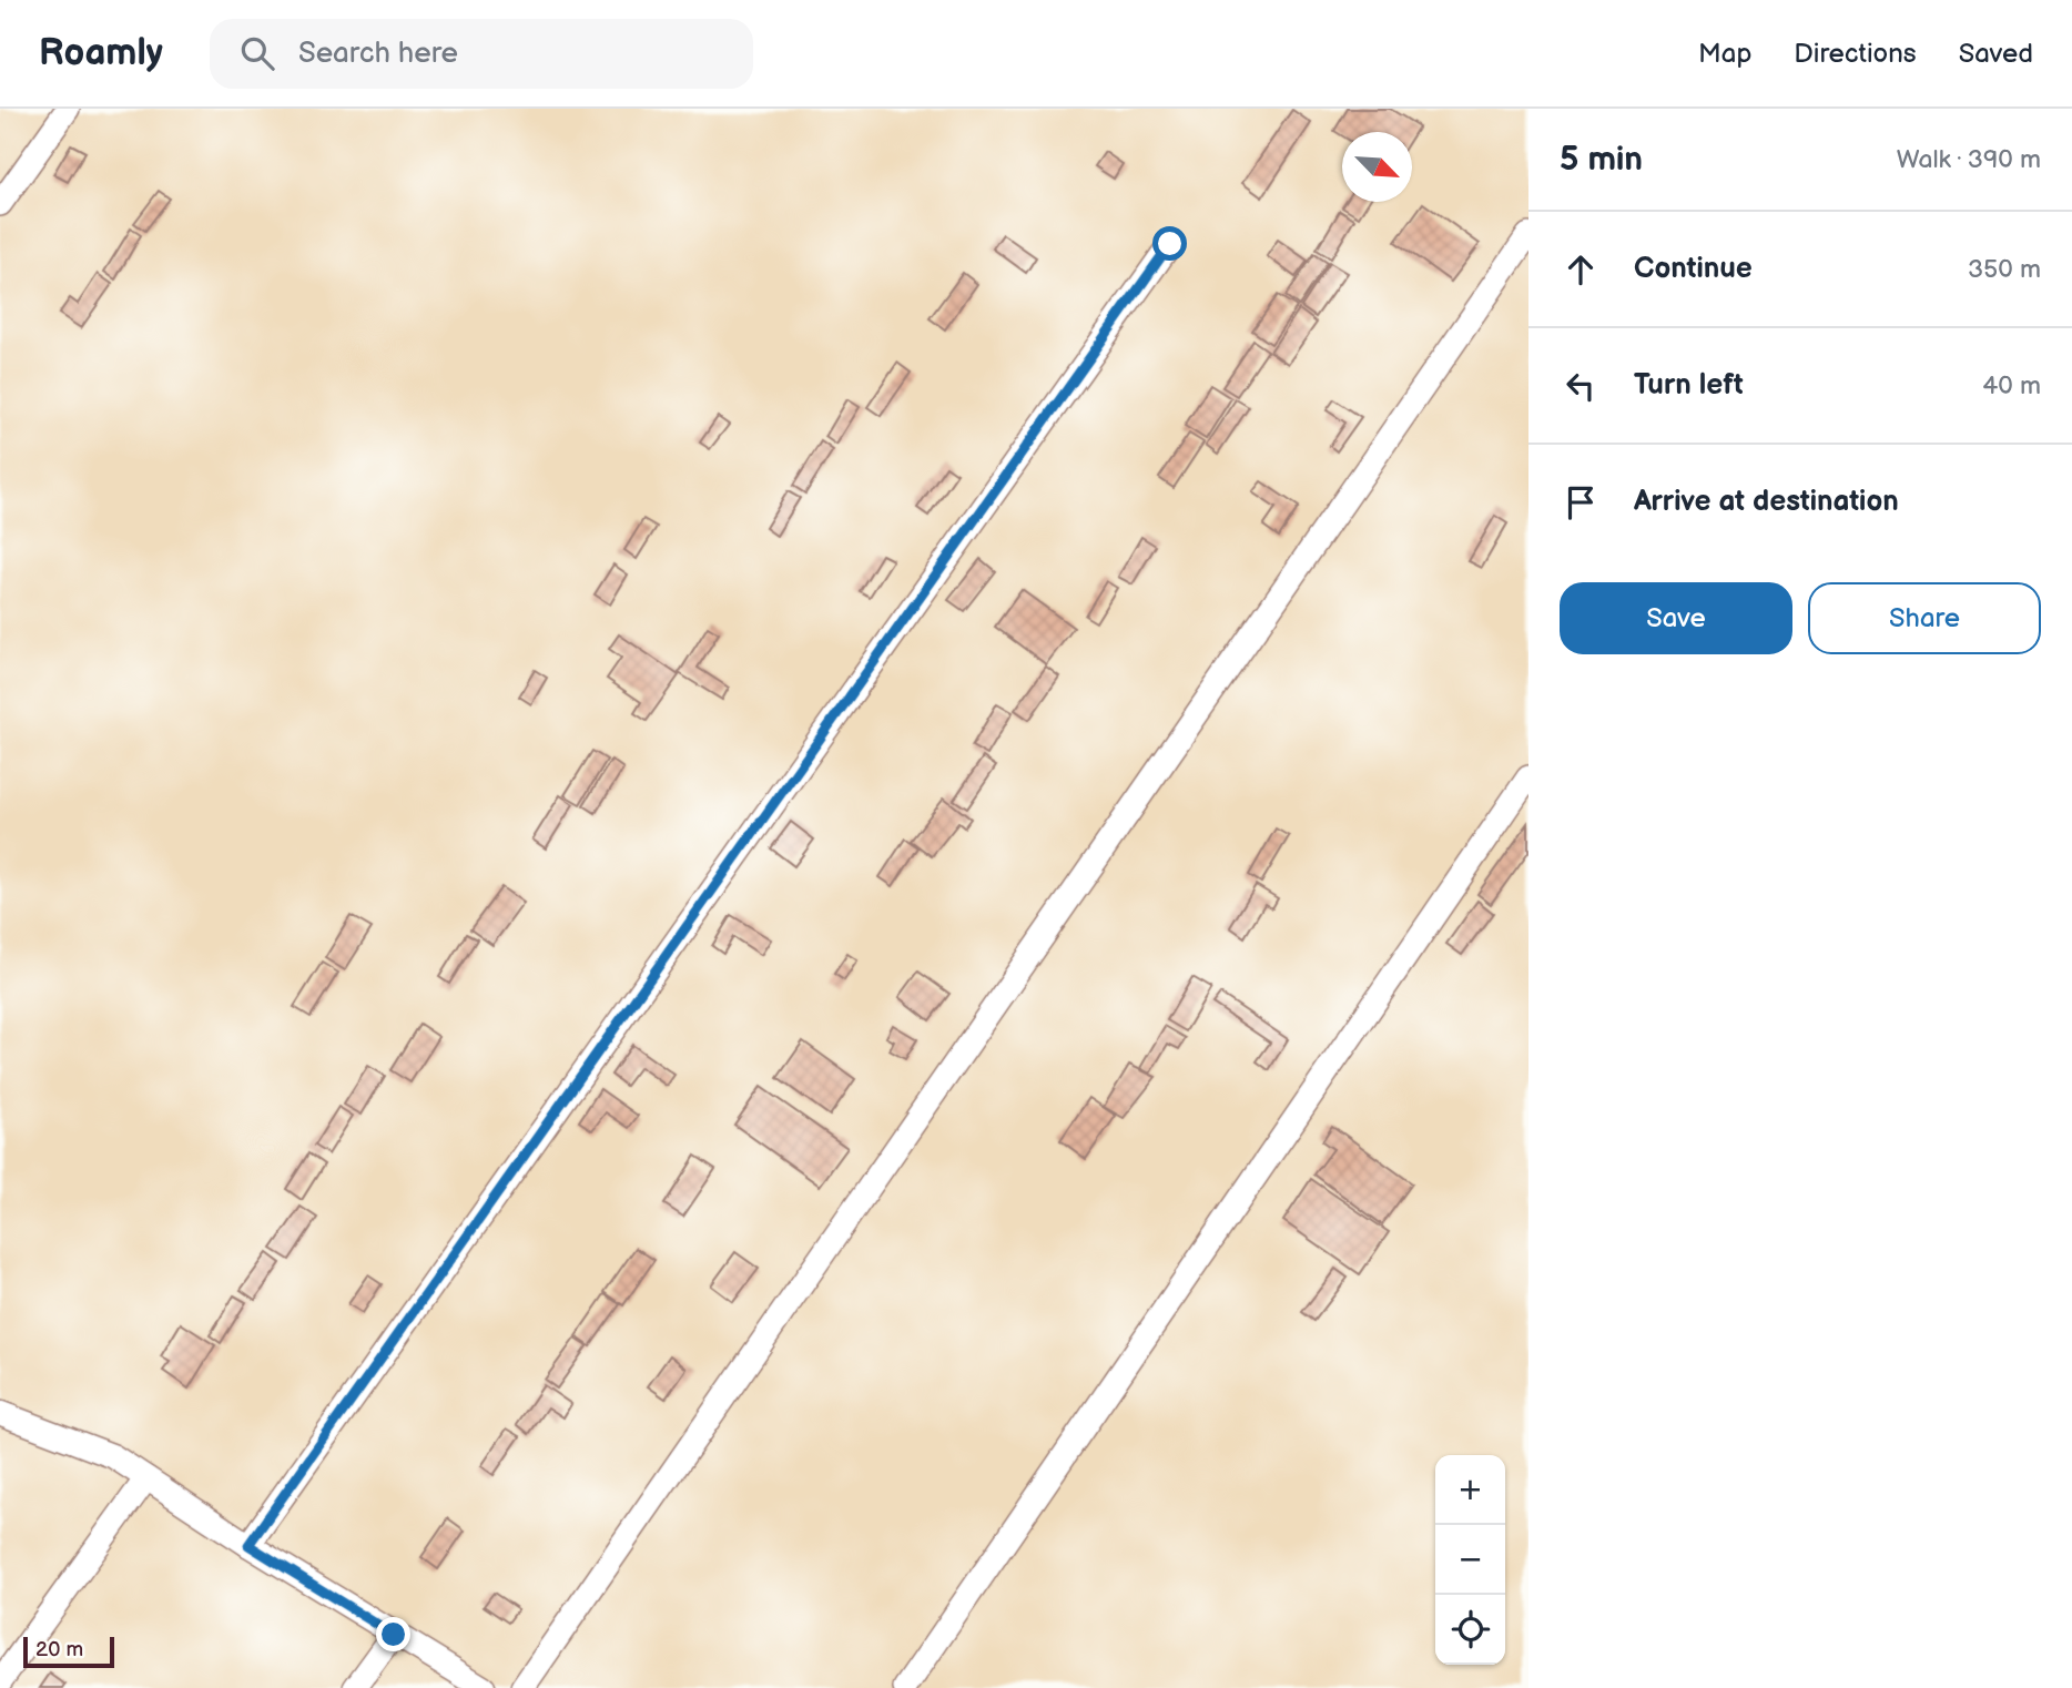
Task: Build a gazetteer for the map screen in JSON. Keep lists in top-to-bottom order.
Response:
{
  "scale_bar": "20 m",
  "north": "bottom right",
  "page": {
    "header": "Roamly",
    "search": "Search here",
    "nav": ["Map", "Directions", "Saved"],
    "heading": ["5 min", "Walk · 390 m"],
    "list": [
      ["Continue", "350 m"],
      ["Turn left", "40 m"],
      "Arrive at destination"
    ],
    "buttons": ["Save", "Share"],
    "map_buttons": ["+", "−"],
    "scale": "20 m"
  }
}
